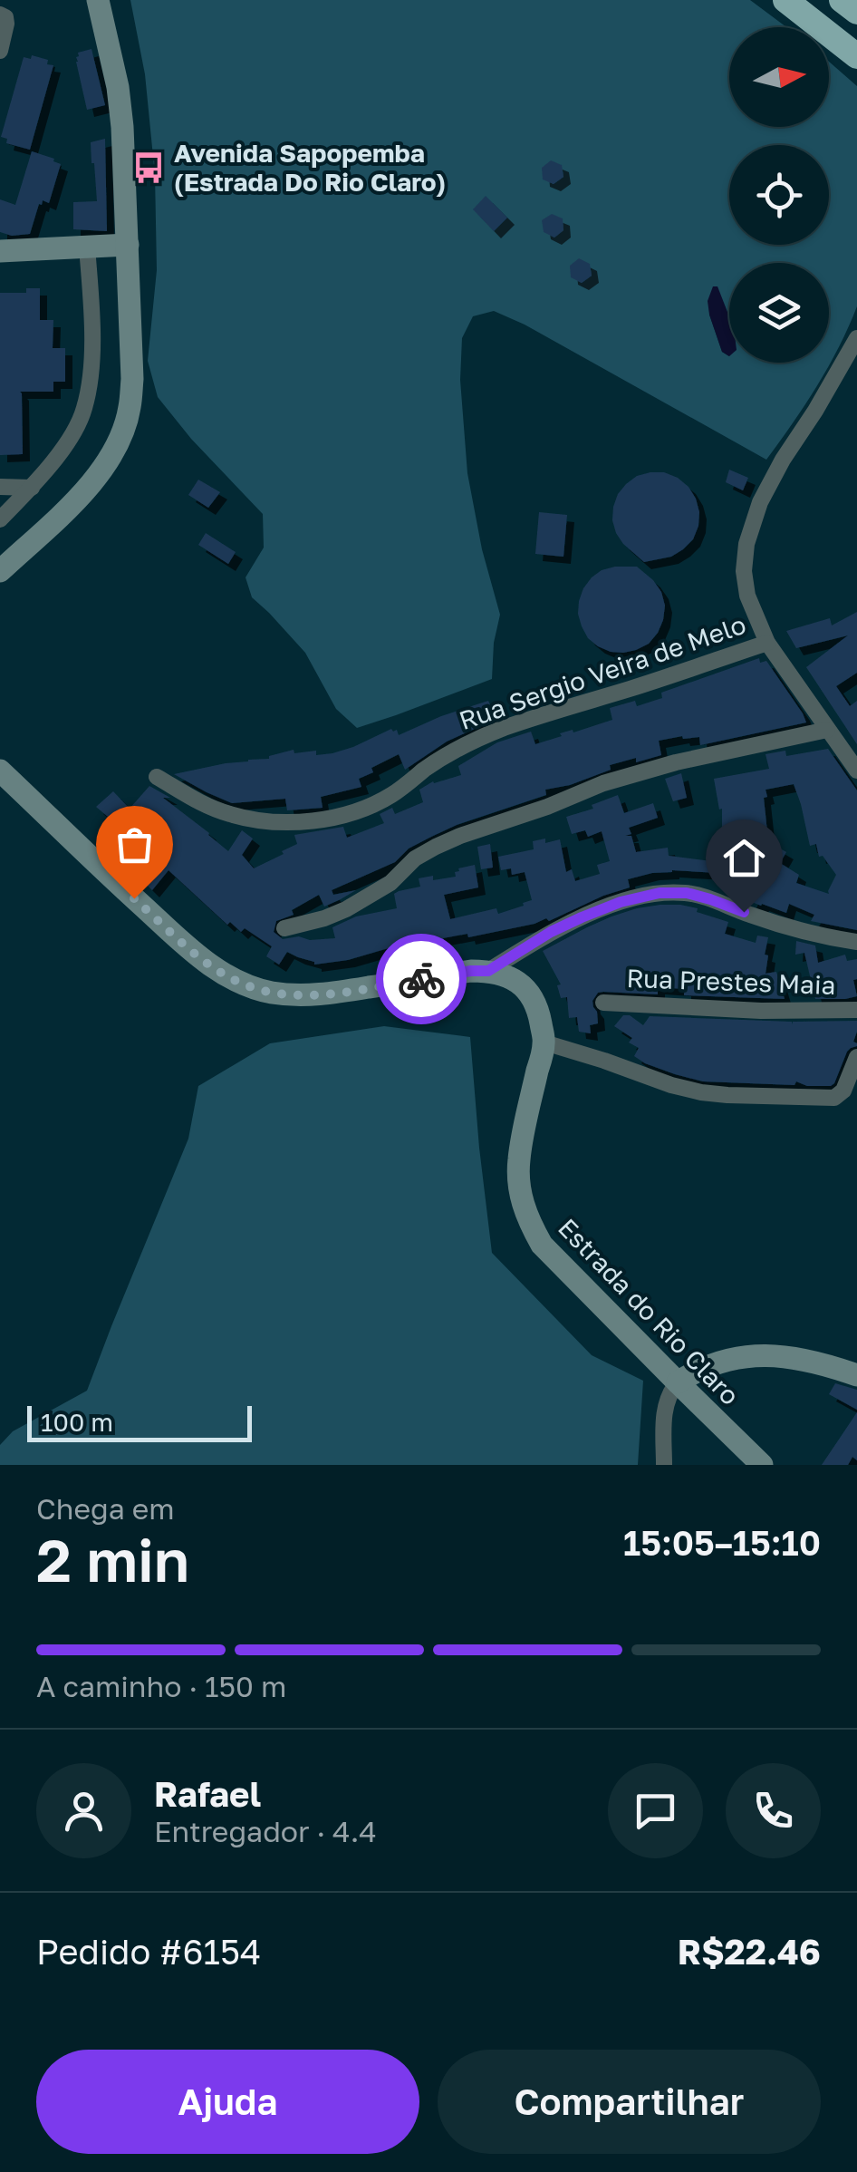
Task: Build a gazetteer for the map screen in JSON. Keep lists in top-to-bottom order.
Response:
{
  "streets": {
    "main road": ["Estrada do Rio Claro"],
    "street": ["Rua Sergio Veira de Melo", "Rua Prestes Maia"]
  },
  "places": {
    "bus stop": ["Avenida Sapopemba (Estrada Do Rio Claro)"]
  },
  "scale_bar": "100 m",
  "north": "right",
  "page": {
    "scale": "100 m",
    "heading": ["2 min", "Chega em", "15:05–15:10"],
    "panel": [
      "Rafael",
      "Entregador · 4.4",
      "Pedido #6154",
      "R$22.46"
    ],
    "bar": "A caminho · 150 m",
    "buttons": ["Ajuda", "Compartilhar"]
  }
}
